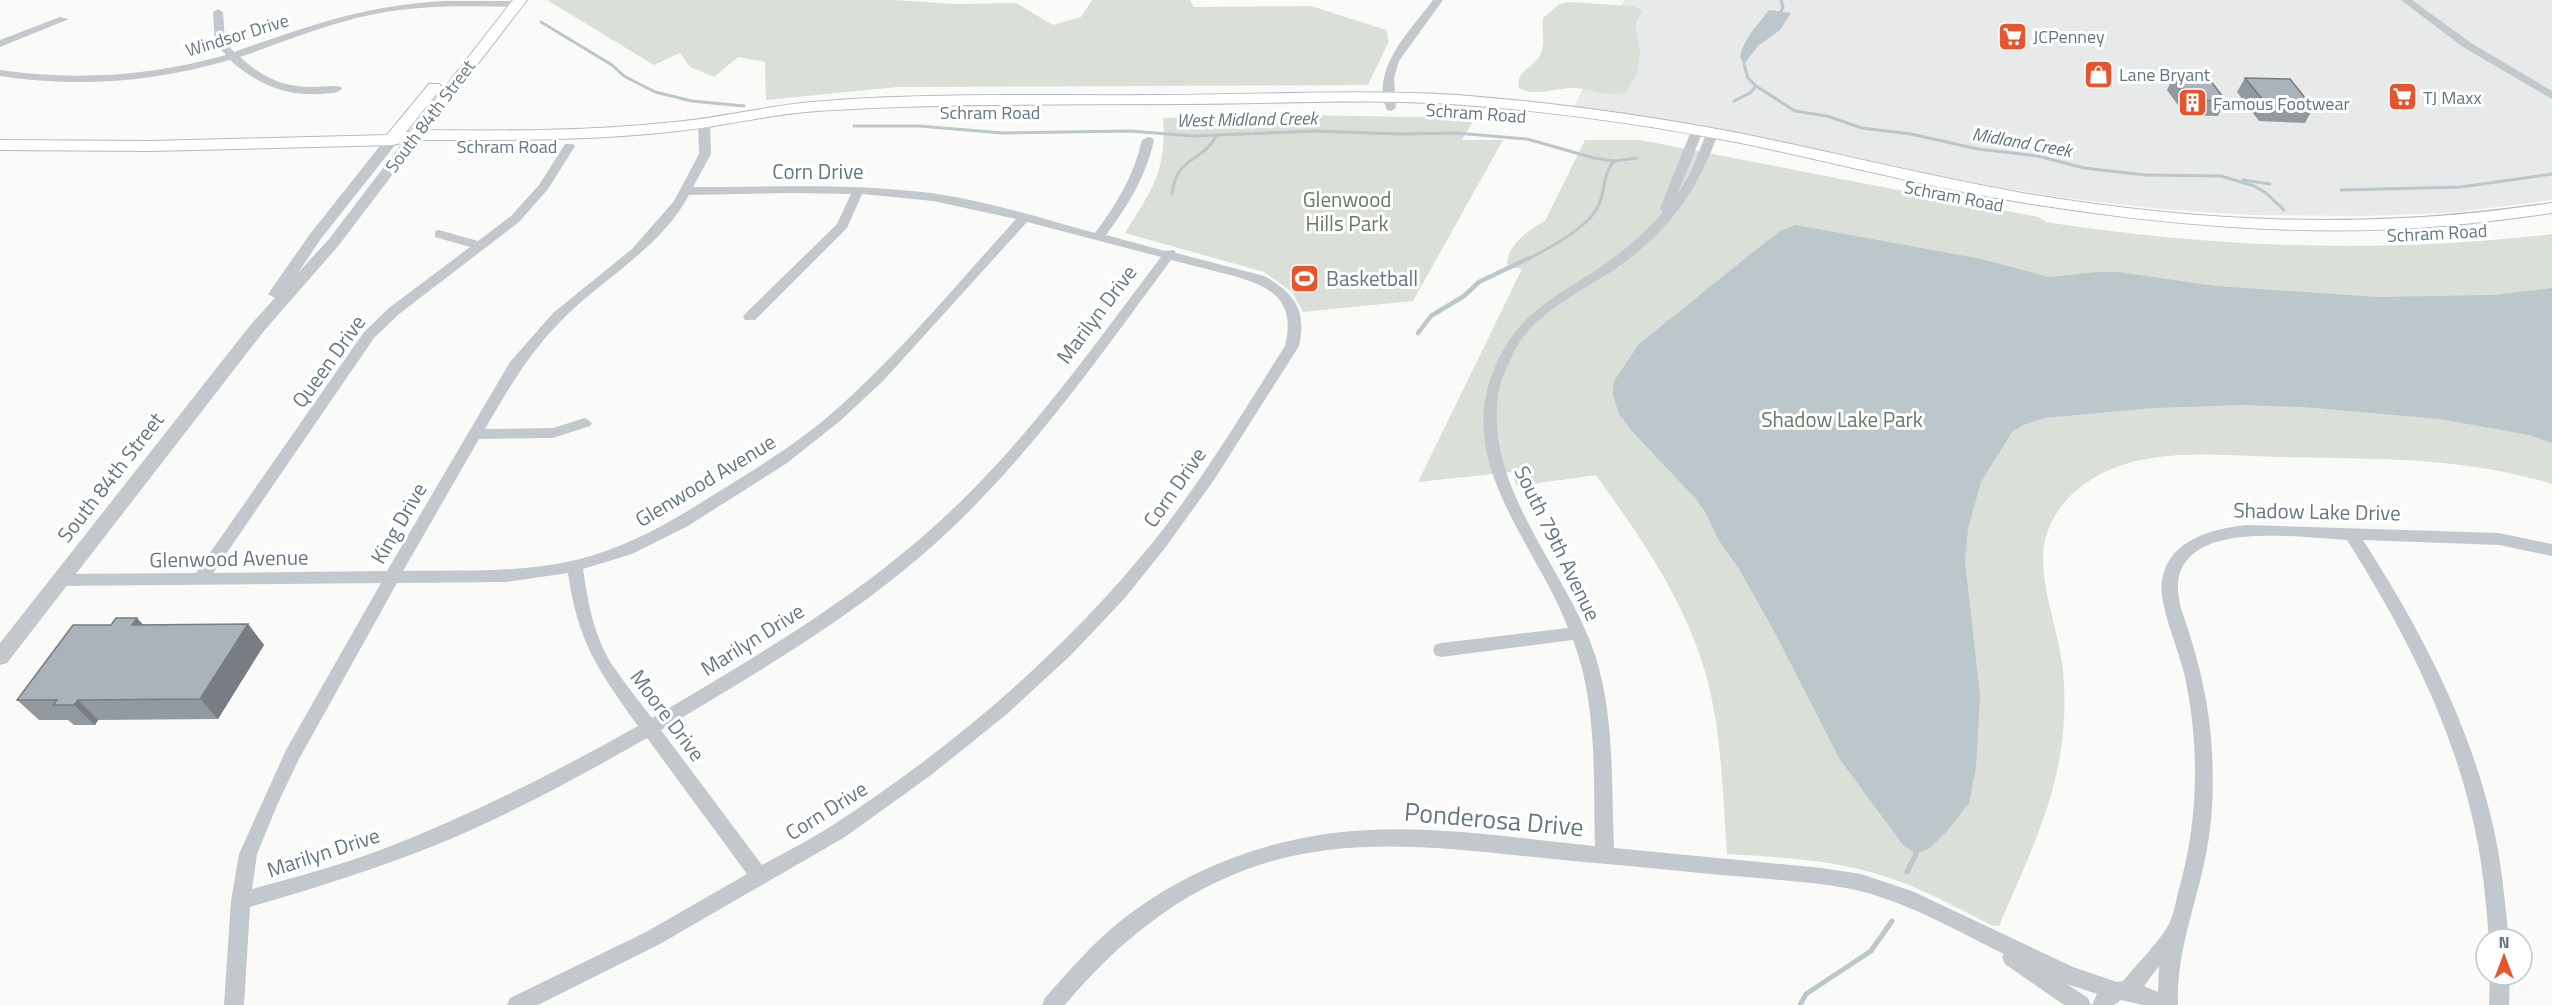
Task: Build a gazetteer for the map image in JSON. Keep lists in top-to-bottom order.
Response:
{
  "streets": {
    "main road": ["Schram Road", "South 84th Street"],
    "street": [
      "Windsor Drive",
      "Corn Drive",
      "Marilyn Drive",
      "Queen Drive",
      "Glenwood Avenue",
      "Shadow Lake Drive",
      "King Drive",
      "South 79th Avenue",
      "Moore Drive",
      "Ponderosa Drive"
    ]
  },
  "crossings": [
    ["Windsor Drive", "South 84th Street"],
    ["Schram Road", "South 84th Street"],
    ["Schram Road", "Queen Drive"],
    ["Schram Road", "King Drive"],
    ["Schram Road", "South 79th Avenue"],
    ["South 84th Street", "Glenwood Avenue"],
    ["Corn Drive", "Marilyn Drive"],
    ["Corn Drive", "Glenwood Avenue"],
    ["Corn Drive", "King Drive"],
    ["Corn Drive", "Moore Drive"],
    ["Marilyn Drive", "King Drive"],
    ["Marilyn Drive", "Moore Drive"],
    ["Queen Drive", "Glenwood Avenue"],
    ["Glenwood Avenue", "King Drive"],
    ["Glenwood Avenue", "Moore Drive"],
    ["Shadow Lake Drive", "Ponderosa Drive"],
    ["South 79th Avenue", "Ponderosa Drive"]
  ],
  "water": ["West Midland Creek", "Midland Creek"],
  "parks": ["Glenwood Hills Park", "Shadow Lake Park"],
  "places": {
    "supermarket": ["JCPenney", "TJ Maxx"],
    "shop": ["Lane Bryant"],
    "building": ["Famous Footwear"],
    "sports": ["Basketball"]
  },
  "north": "top"
}
